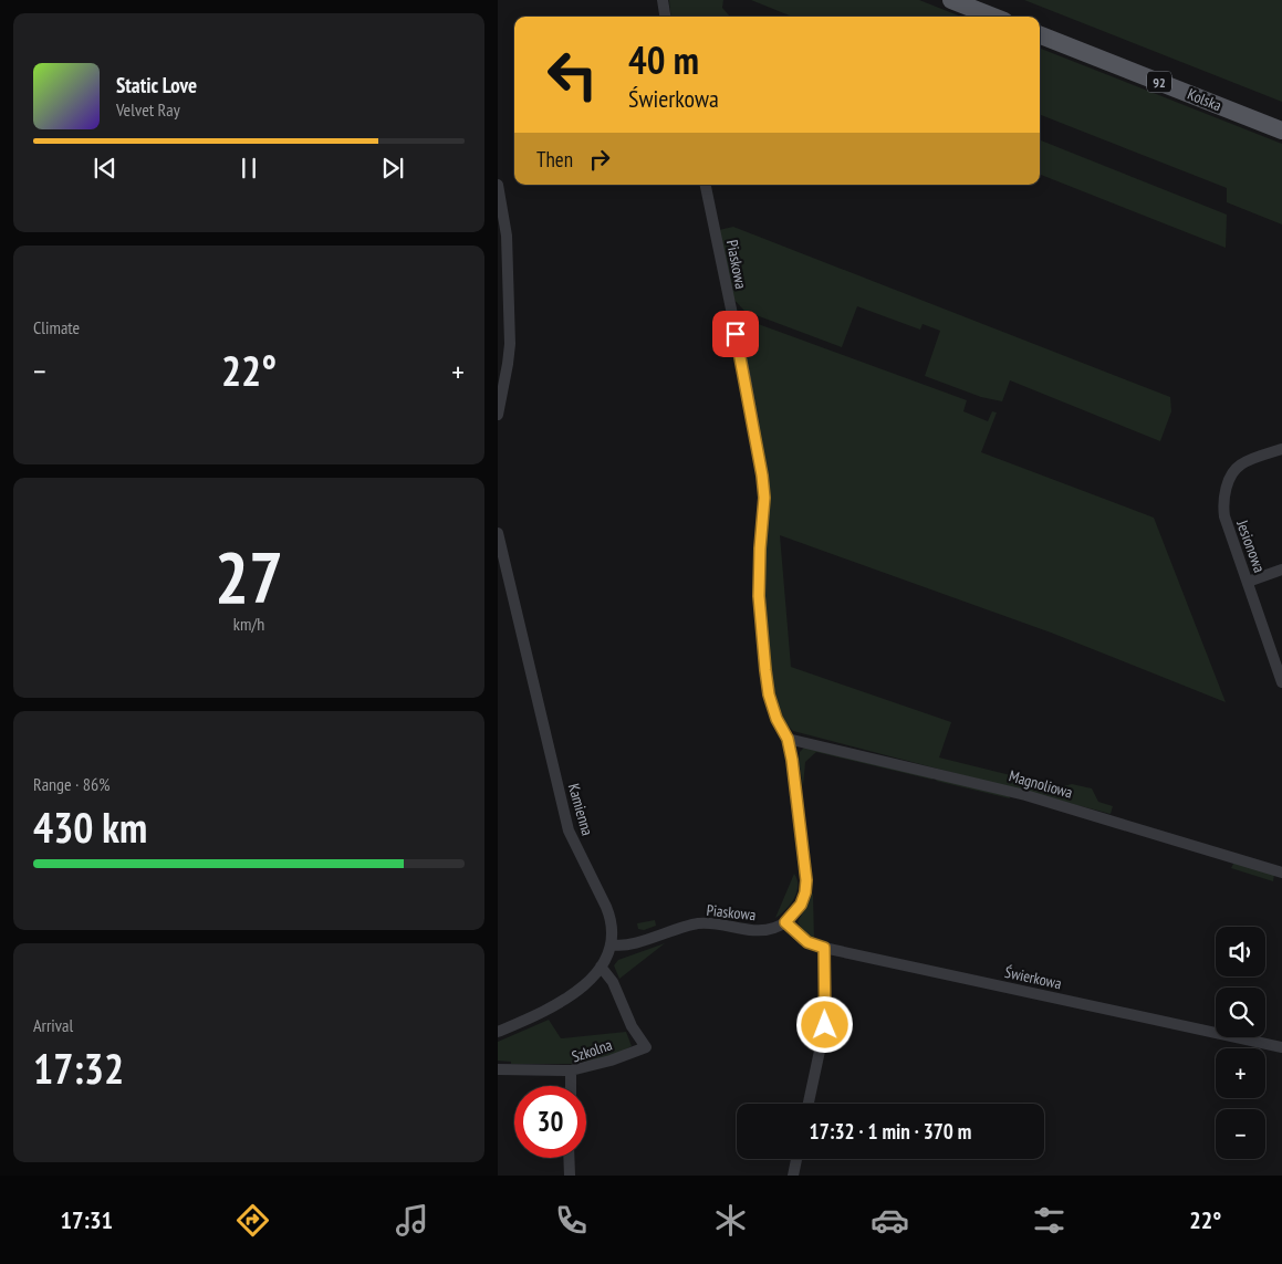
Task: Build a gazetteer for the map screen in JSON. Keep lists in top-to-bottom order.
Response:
{
  "streets": {
    "main road": ["92", "Kolska"],
    "street": [
      "Piaskowa",
      "Jesionowa",
      "Magnoliowa",
      "Kamienna",
      "Świerkowa",
      "Szkolna"
    ]
  },
  "crossings": [
    ["Piaskowa", "Magnoliowa"],
    ["Piaskowa", "Kamienna"],
    ["Piaskowa", "Świerkowa"]
  ],
  "page": {
    "turn": ["40 m", "Świerkowa"],
    "song": ["Static Love", "Velvet Ray"],
    "then": "Then",
    "tile": [
      "Climate",
      ["27", "km/h"],
      ["Range · 86%", "430 km"],
      ["Arrival", "17:32"]
    ],
    "heat": ["−", "22°", "+"],
    "map_buttons": ["+", "−"],
    "limit": "30",
    "trip": "17:32 · 1 min · 370 m",
    "tabs": ["17:31", "22°"]
  }
}
